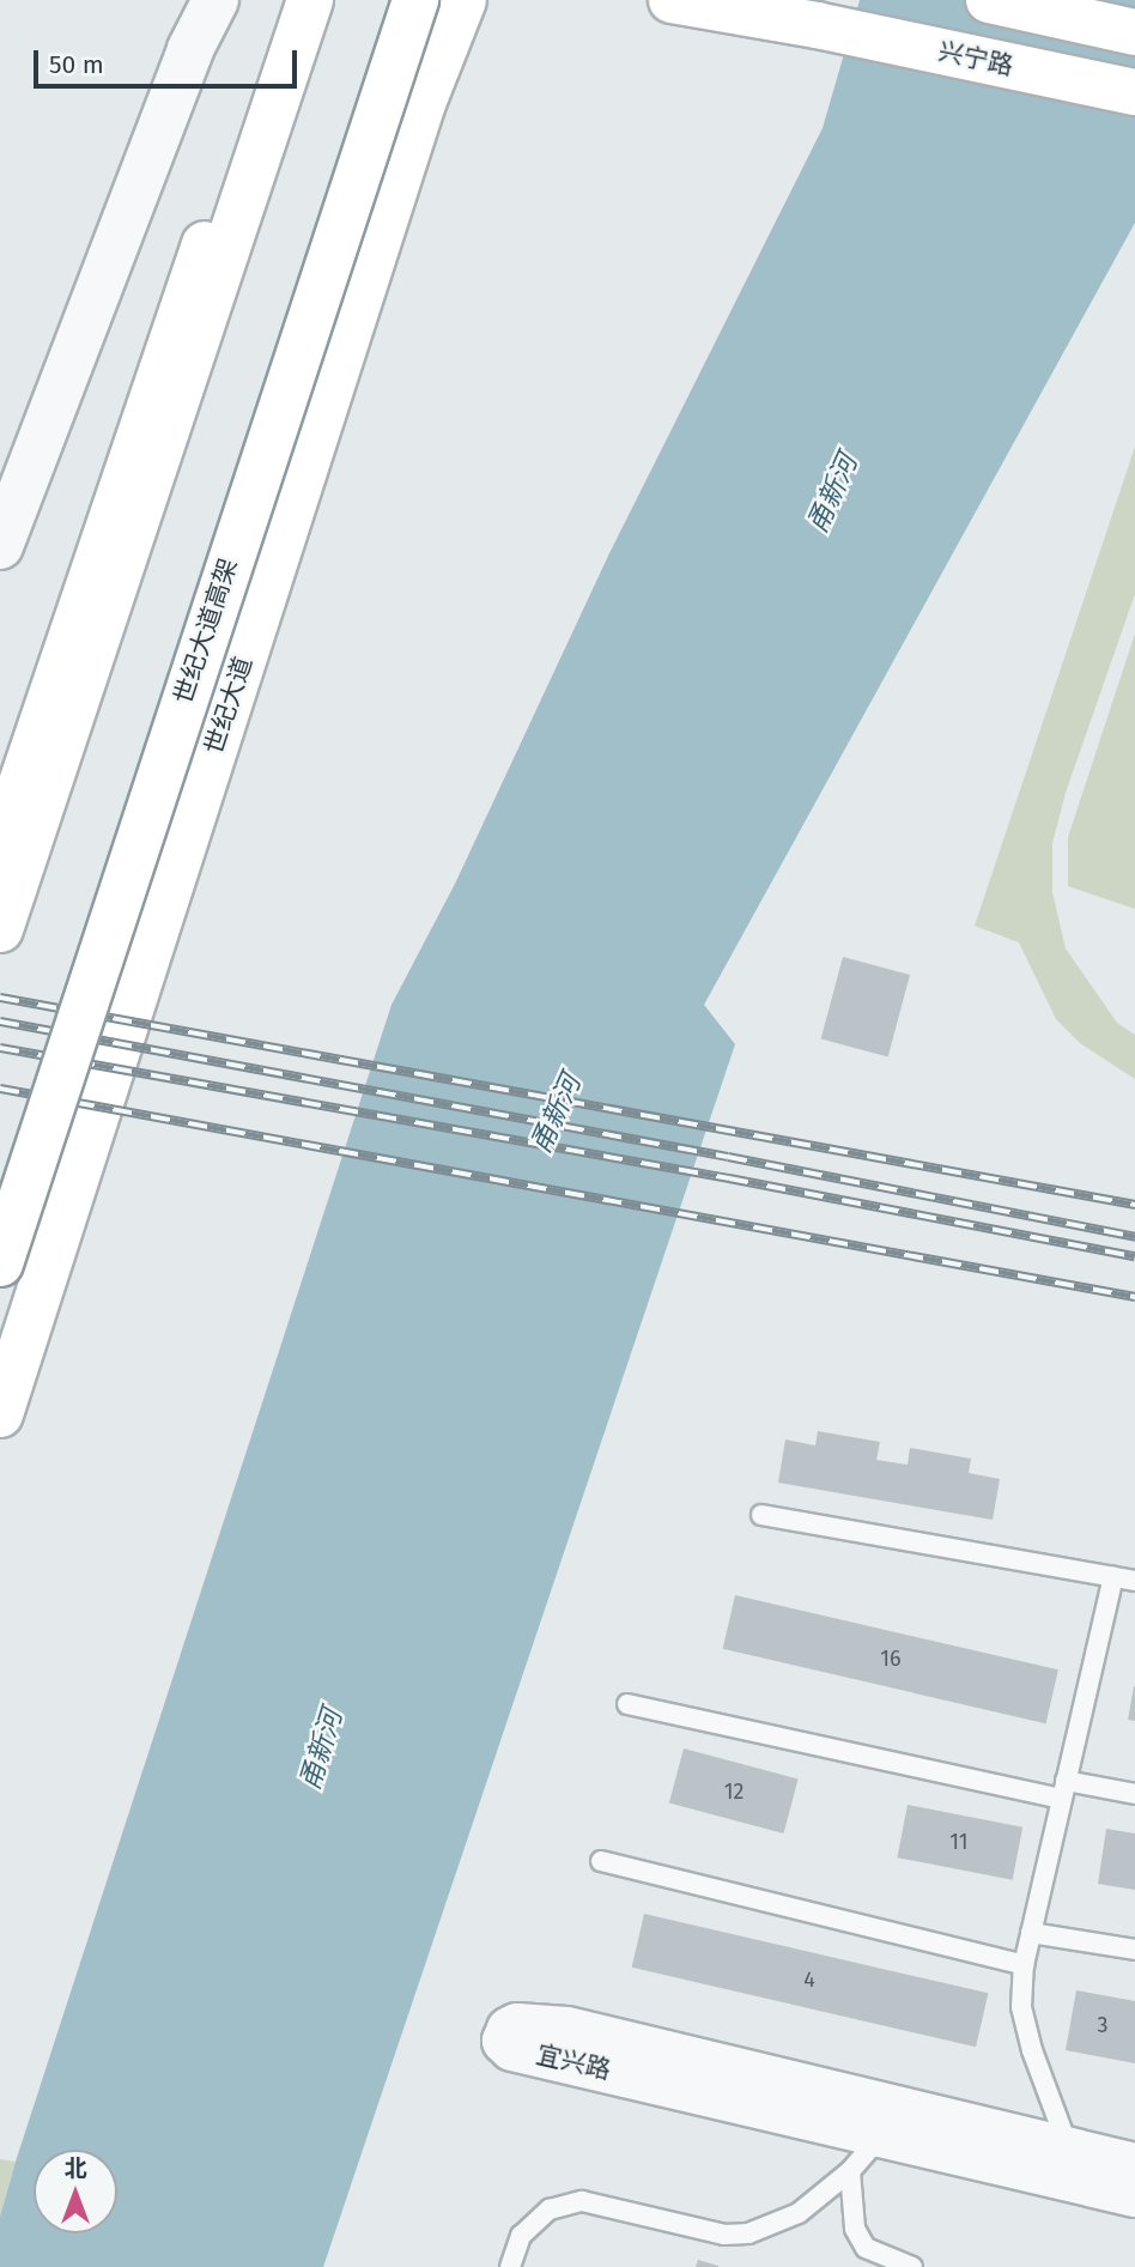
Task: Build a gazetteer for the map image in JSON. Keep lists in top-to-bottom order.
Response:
{
  "streets": {
    "main road": ["兴宁路", "世纪大道高架", "世纪大道"],
    "street": ["宜兴路"]
  },
  "water": ["甬新河"],
  "house_numbers": [
    "16",
    "12",
    "11",
    "4",
    "3"
  ],
  "scale_bar": "50 m",
  "north": "top"
}
